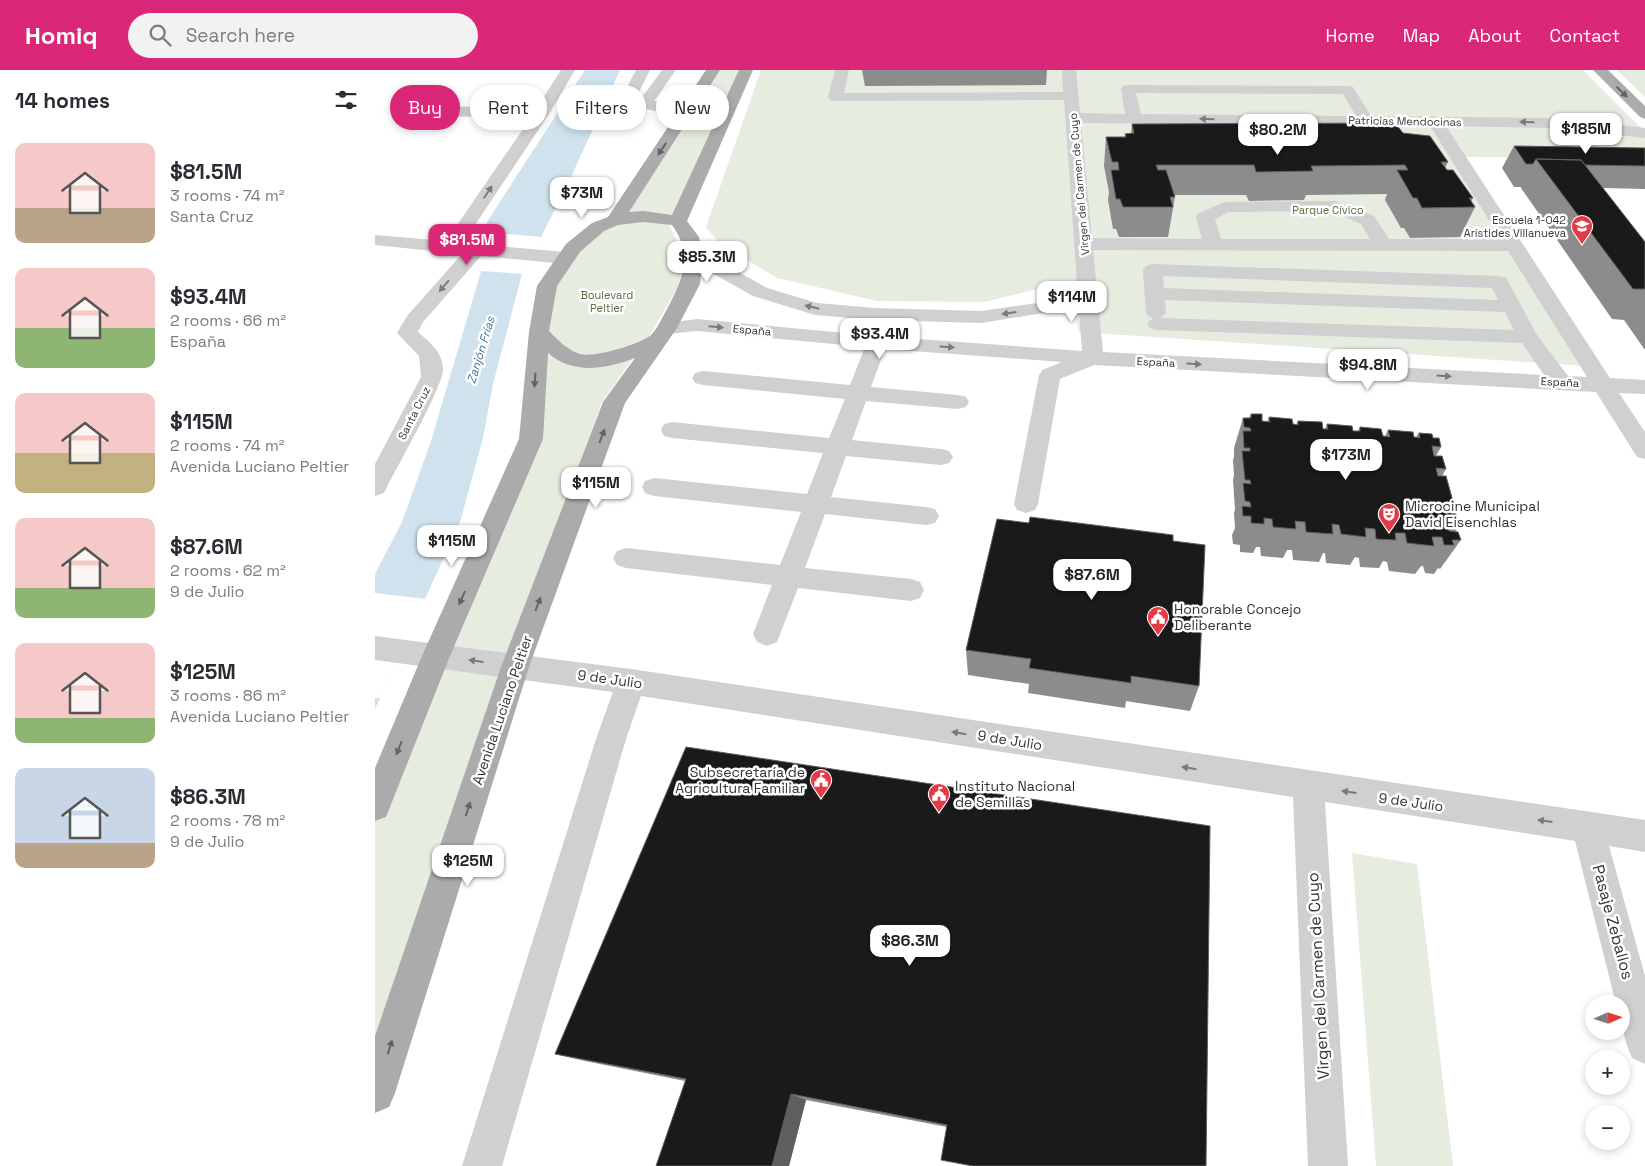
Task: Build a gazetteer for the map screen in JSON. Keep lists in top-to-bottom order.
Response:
{
  "streets": {
    "main road": ["Avenida Luciano Peltier"],
    "street": [
      "Patricias Mendocinas",
      "Virgen del Carmen de Cuyo",
      "España",
      "Santa Cruz",
      "9 de Julio",
      "Pasaje Zeballos"
    ]
  },
  "crossings": [
    ["Patricias Mendocinas", "Virgen del Carmen de Cuyo"],
    ["Virgen del Carmen de Cuyo", "España"],
    ["Virgen del Carmen de Cuyo", "9 de Julio"],
    ["España", "Avenida Luciano Peltier"],
    ["9 de Julio", "Avenida Luciano Peltier"],
    ["9 de Julio", "Pasaje Zeballos"]
  ],
  "one_way": ["Santa Cruz"],
  "water": ["Zanjón Frías"],
  "parks": ["Parque Cívico", "Boulevard Peltier"],
  "places": {
    "school or university": ["Escuela 1-042 Arístides Villanueva"],
    "theatre": ["Microcine Municipal David Eisenchlas"],
    "public building": ["Honorable Concejo Deliberante", "Subsecretaría de Agricultura Familiar", "Instituto Nacional de Semillas"]
  },
  "north": "right",
  "page": {
    "header": "Homiq",
    "search": "Search here",
    "nav": [
      "Home",
      "Map",
      "About",
      "Contact"
    ],
    "heading": "14 homes",
    "chip": [
      "Buy",
      "Rent",
      "Filters",
      "New"
    ],
    "price": [
      "$185M",
      "$80.2M",
      "$73M",
      "$81.5M",
      "$85.3M",
      "$114M",
      "$93.4M",
      "$94.8M",
      "$173M",
      "$115M",
      "$115M",
      "$87.6M",
      "$125M",
      "$86.3M"
    ],
    "list": [
      {
        "name": "$81.5M",
        "note": "3 rooms · 74 m² · Santa Cruz"
      },
      {
        "name": "$93.4M",
        "note": "2 rooms · 66 m² · España"
      },
      {
        "name": "$115M",
        "note": "2 rooms · 74 m² · Avenida Luciano Peltier"
      },
      {
        "name": "$87.6M",
        "note": "2 rooms · 62 m² · 9 de Julio"
      },
      {
        "name": "$125M",
        "note": "3 rooms · 86 m² · Avenida Luciano Peltier"
      },
      {
        "name": "$86.3M",
        "note": "2 rooms · 78 m² · 9 de Julio"
      }
    ],
    "map_buttons": ["+", "−"]
  }
}
